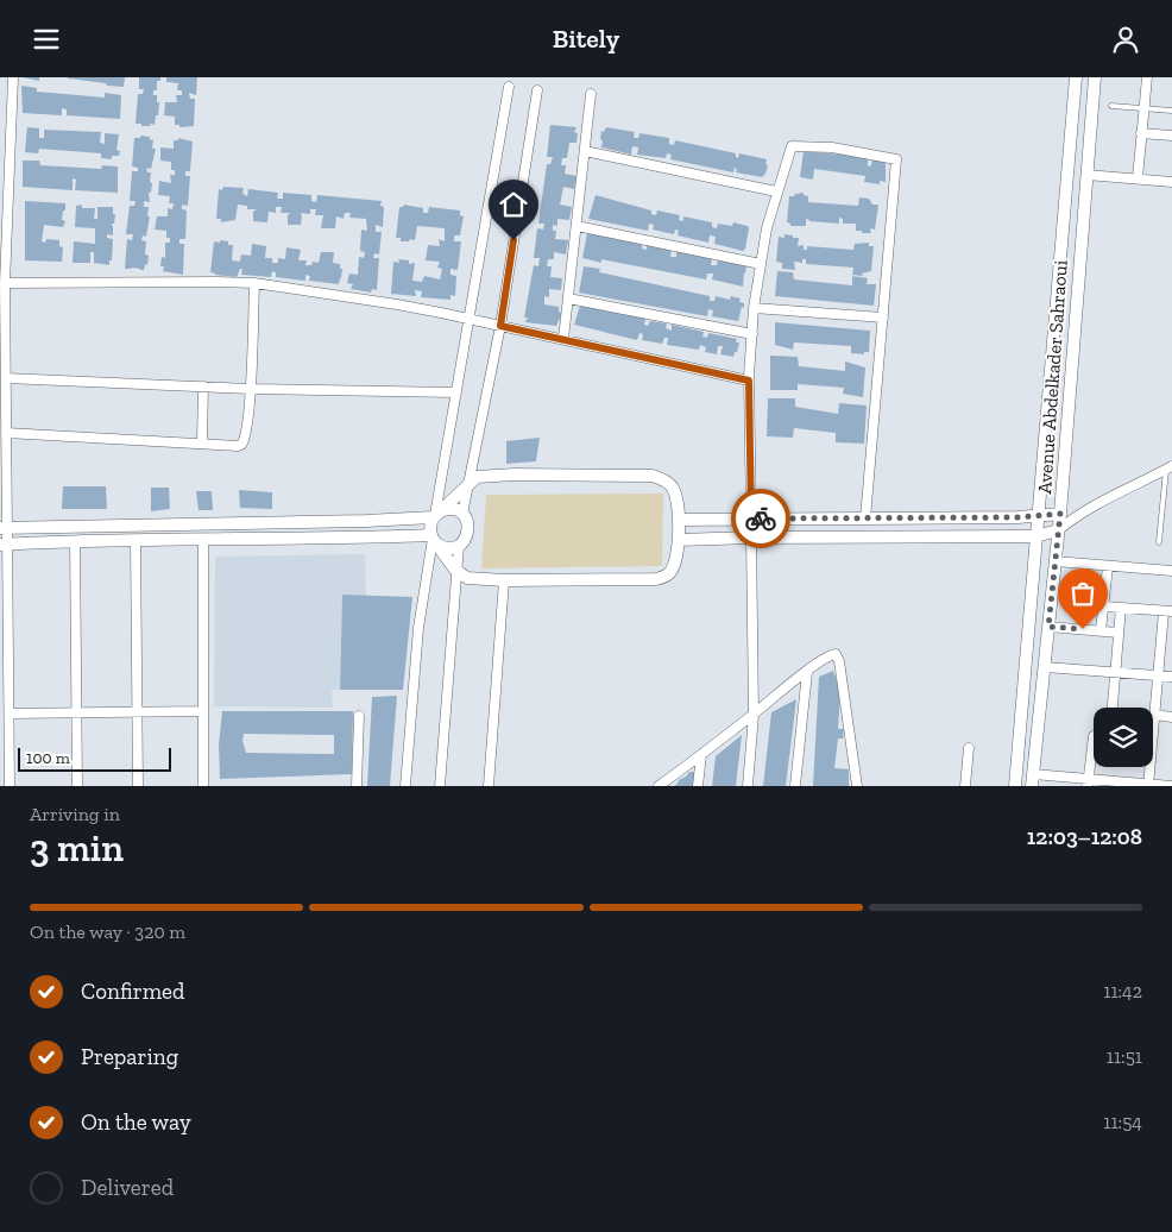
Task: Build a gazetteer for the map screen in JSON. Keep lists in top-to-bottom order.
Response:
{
  "streets": {
    "street": ["Avenue Abdelkader Sahraoui"]
  },
  "scale_bar": "100 m",
  "page": {
    "header": "Bitely",
    "scale": "100 m",
    "heading": ["3 min", "Arriving in", "12:03–12:08"],
    "bar": "On the way · 320 m",
    "list": [
      ["Confirmed", "11:42"],
      ["Preparing", "11:51"],
      ["On the way", "11:54"],
      "Delivered"
    ]
  }
}
